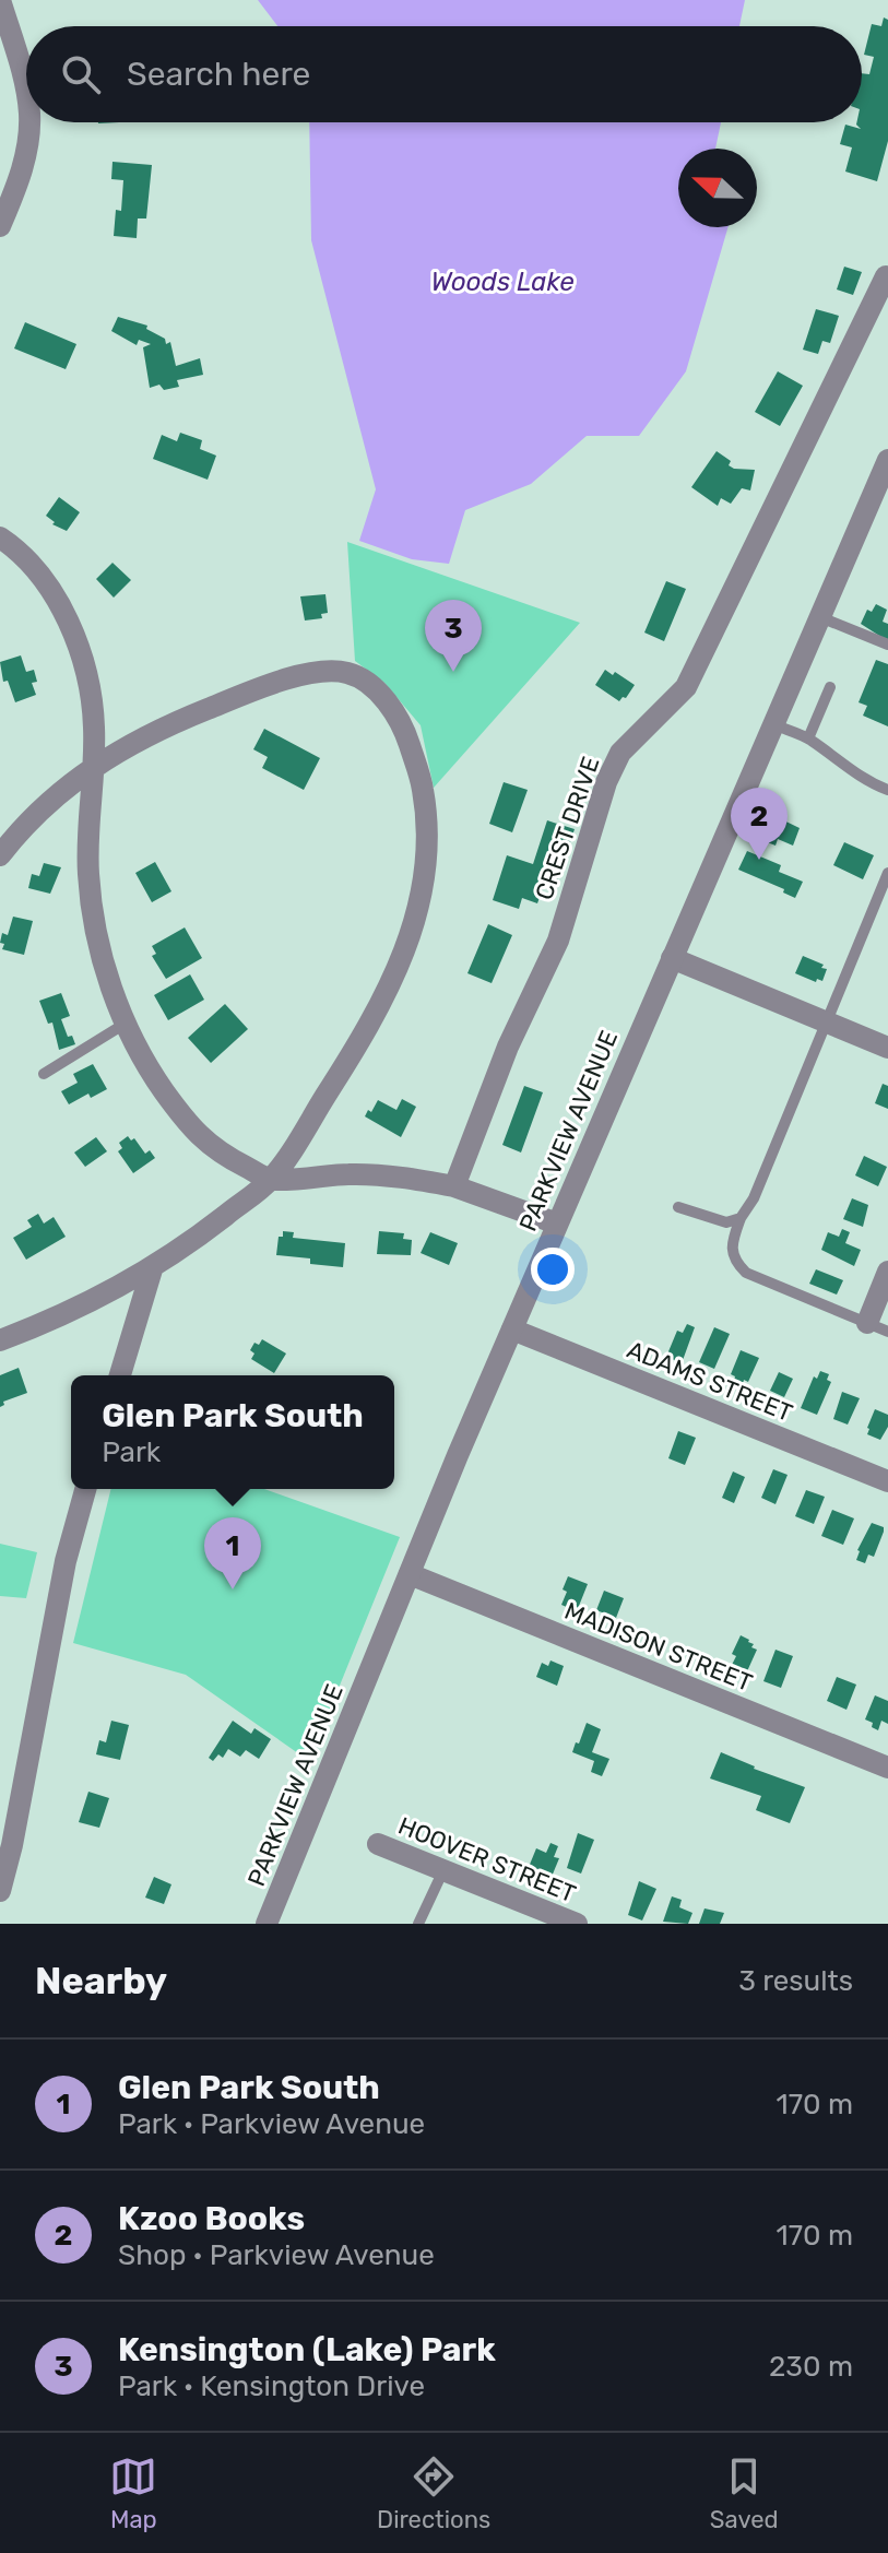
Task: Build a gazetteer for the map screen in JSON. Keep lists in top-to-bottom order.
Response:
{
  "streets": {
    "street": [
      "CREST DRIVE",
      "PARKVIEW AVENUE",
      "ADAMS STREET",
      "MADISON STREET",
      "HOOVER STREET"
    ]
  },
  "crossings": [
    ["PARKVIEW AVENUE", "ADAMS STREET"],
    ["PARKVIEW AVENUE", "MADISON STREET"]
  ],
  "water": ["Woods Lake"],
  "north": "left",
  "page": {
    "search": "Search here",
    "pins": ["3", "2", "1"],
    "popup": ["Glen Park South", "Park"],
    "heading": ["Nearby", "3 results"],
    "list": [
      {
        "mark": "1",
        "name": "Glen Park South",
        "note": "Park · Parkview Avenue",
        "value": "170 m"
      },
      {
        "mark": "2",
        "name": "Kzoo Books",
        "note": "Shop · Parkview Avenue",
        "value": "170 m"
      },
      {
        "mark": "3",
        "name": "Kensington (Lake) Park",
        "note": "Park · Kensington Drive",
        "value": "230 m"
      }
    ],
    "nav": ["Map", "Directions", "Saved"]
  }
}
